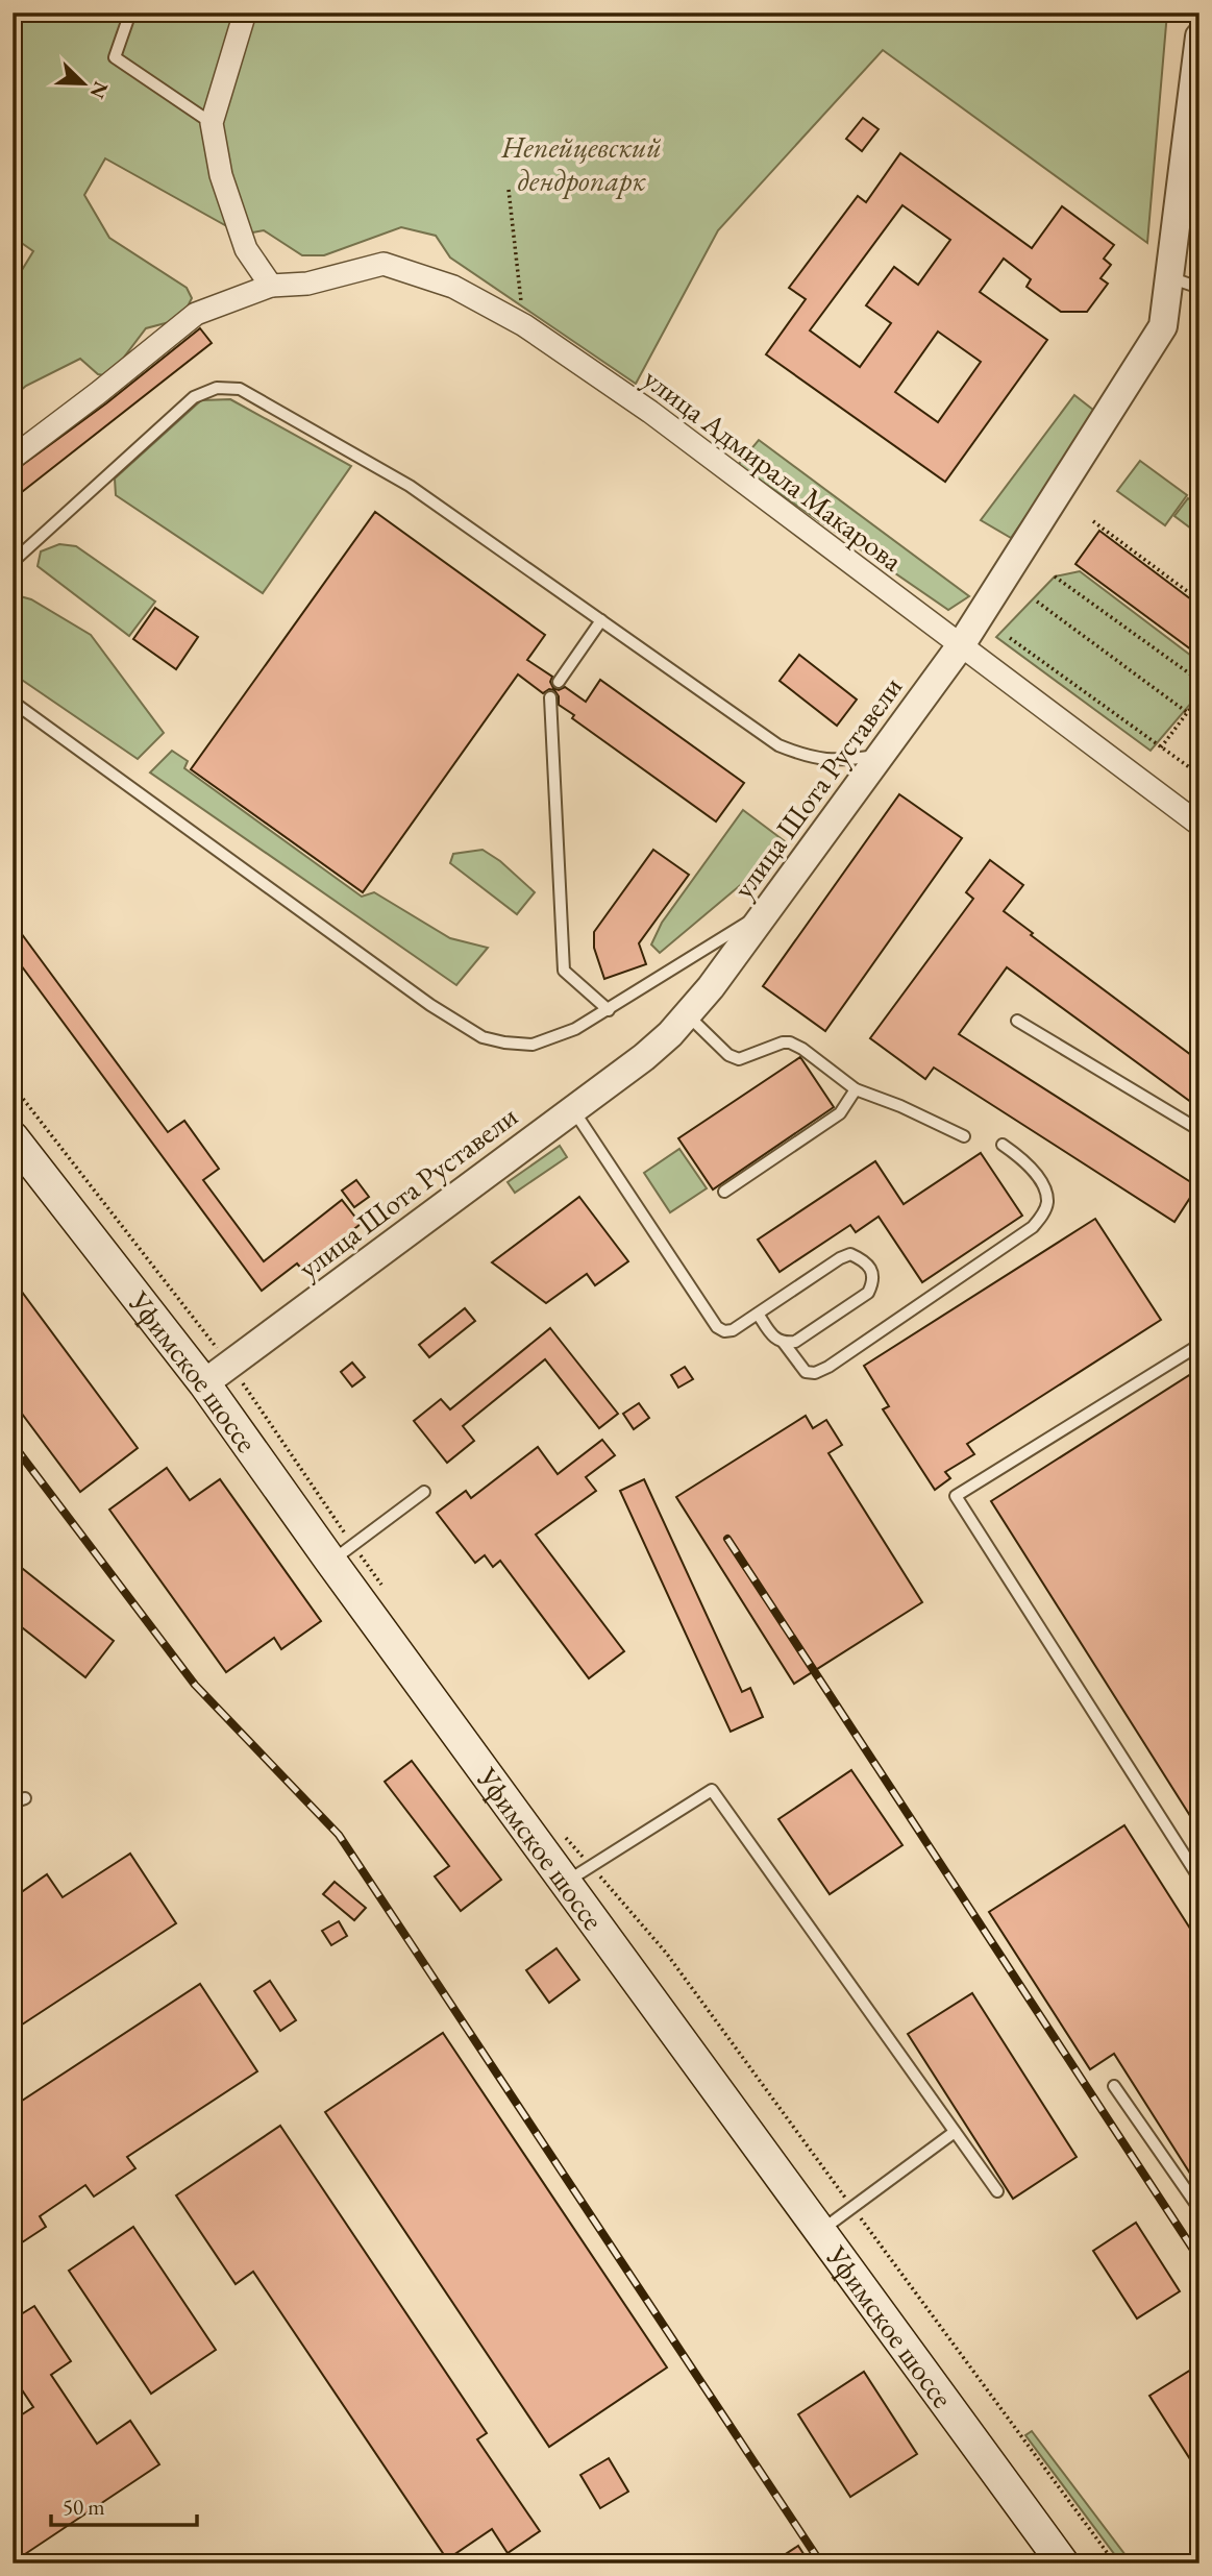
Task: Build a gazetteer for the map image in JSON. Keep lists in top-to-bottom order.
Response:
{
  "streets": {
    "main road": ["Уфимское шоссе"],
    "street": ["улица Адмирала Макарова", "улица Шота Руставели"]
  },
  "crossings": [
    ["улица Адмирала Макарова", "улица Шота Руставели"],
    ["улица Шота Руставели", "Уфимское шоссе"]
  ],
  "parks": ["Непейцевский дендропарк"],
  "scale_bar": "50 m",
  "north": "bottom right"
}
